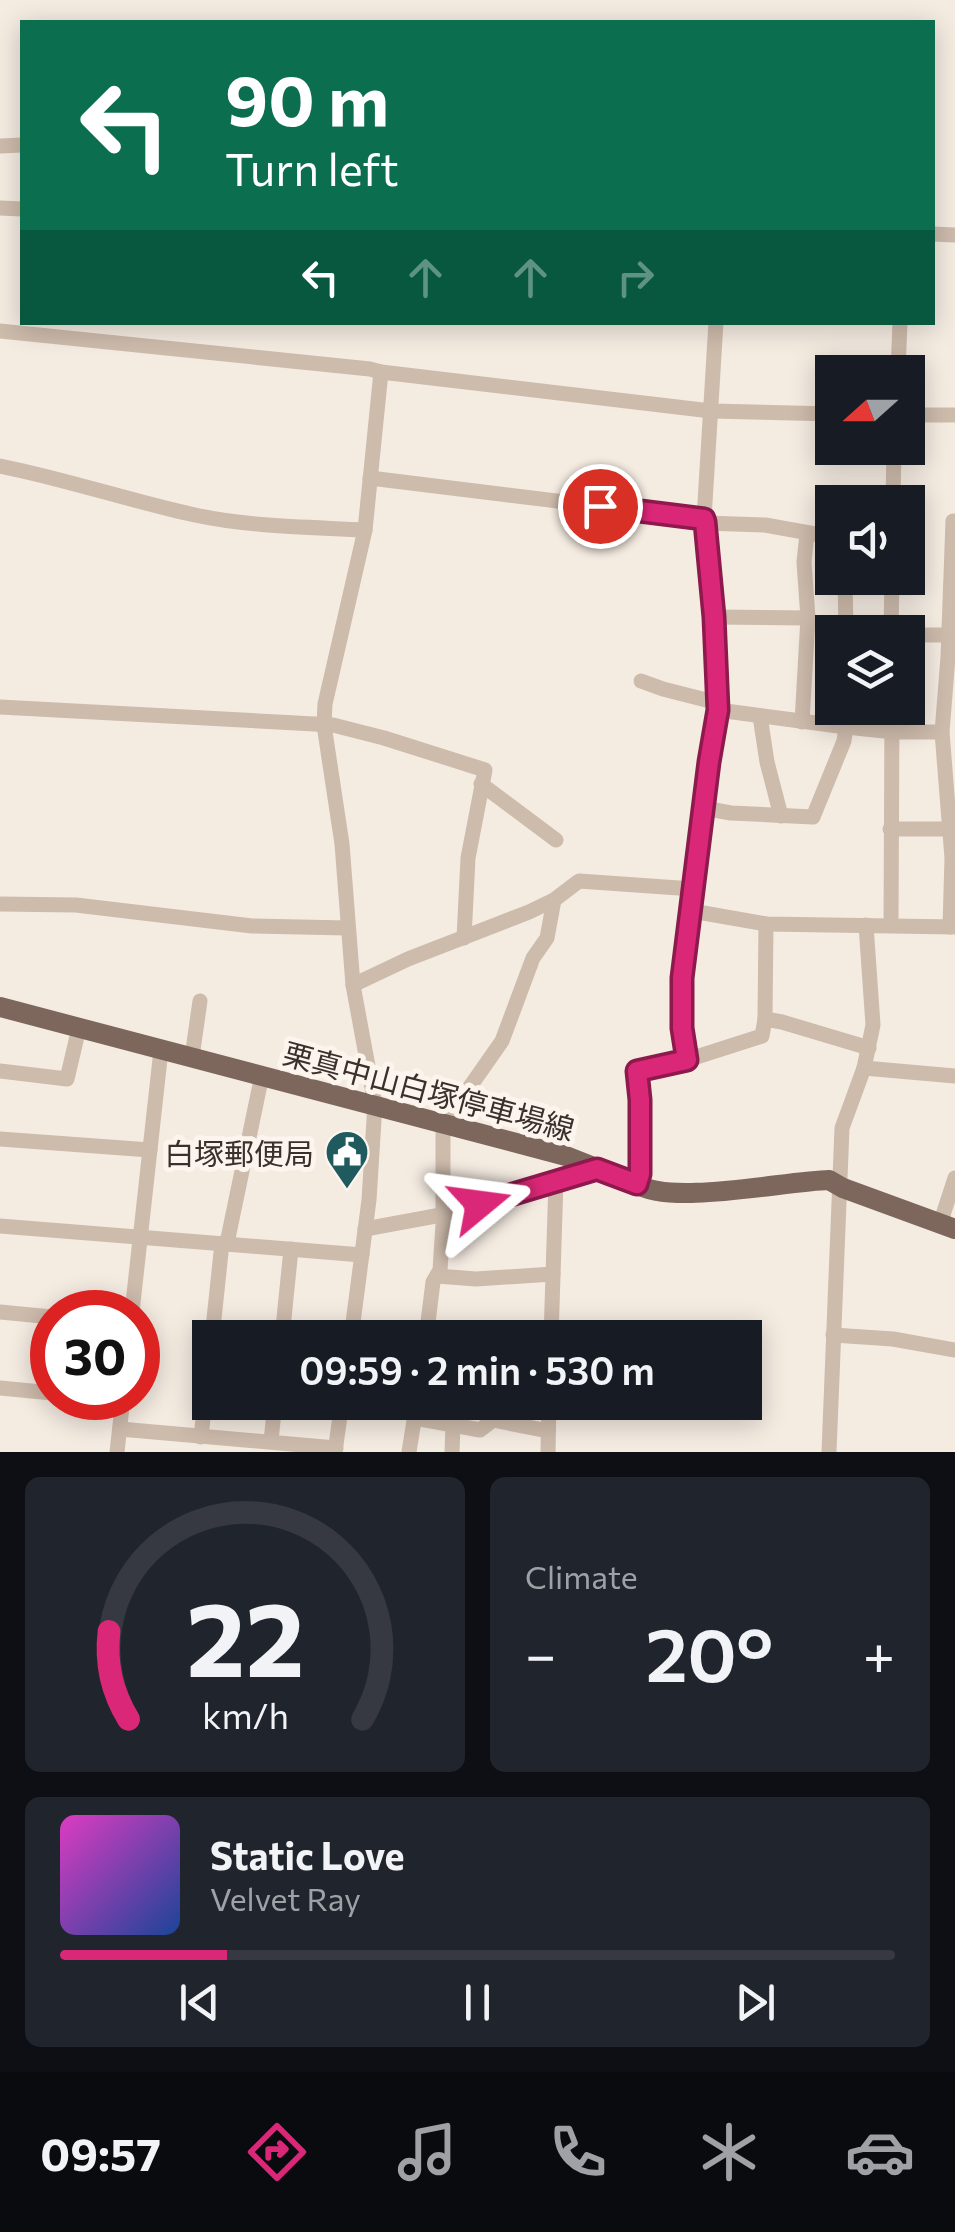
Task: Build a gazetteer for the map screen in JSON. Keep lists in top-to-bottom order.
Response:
{
  "streets": {
    "main road": ["栗真中山白塚停車場線"]
  },
  "places": {
    "public building": ["白塚郵便局"]
  },
  "north": "left",
  "page": {
    "turn": ["90 m", "Turn left"],
    "limit": "30",
    "trip": "09:59 · 2 min · 530 m",
    "tile": "Climate",
    "heat": ["−", "20°", "+"],
    "song": ["Static Love", "Velvet Ray"],
    "tabs": "09:57",
    "gauge": ["22", "km/h"]
  }
}
